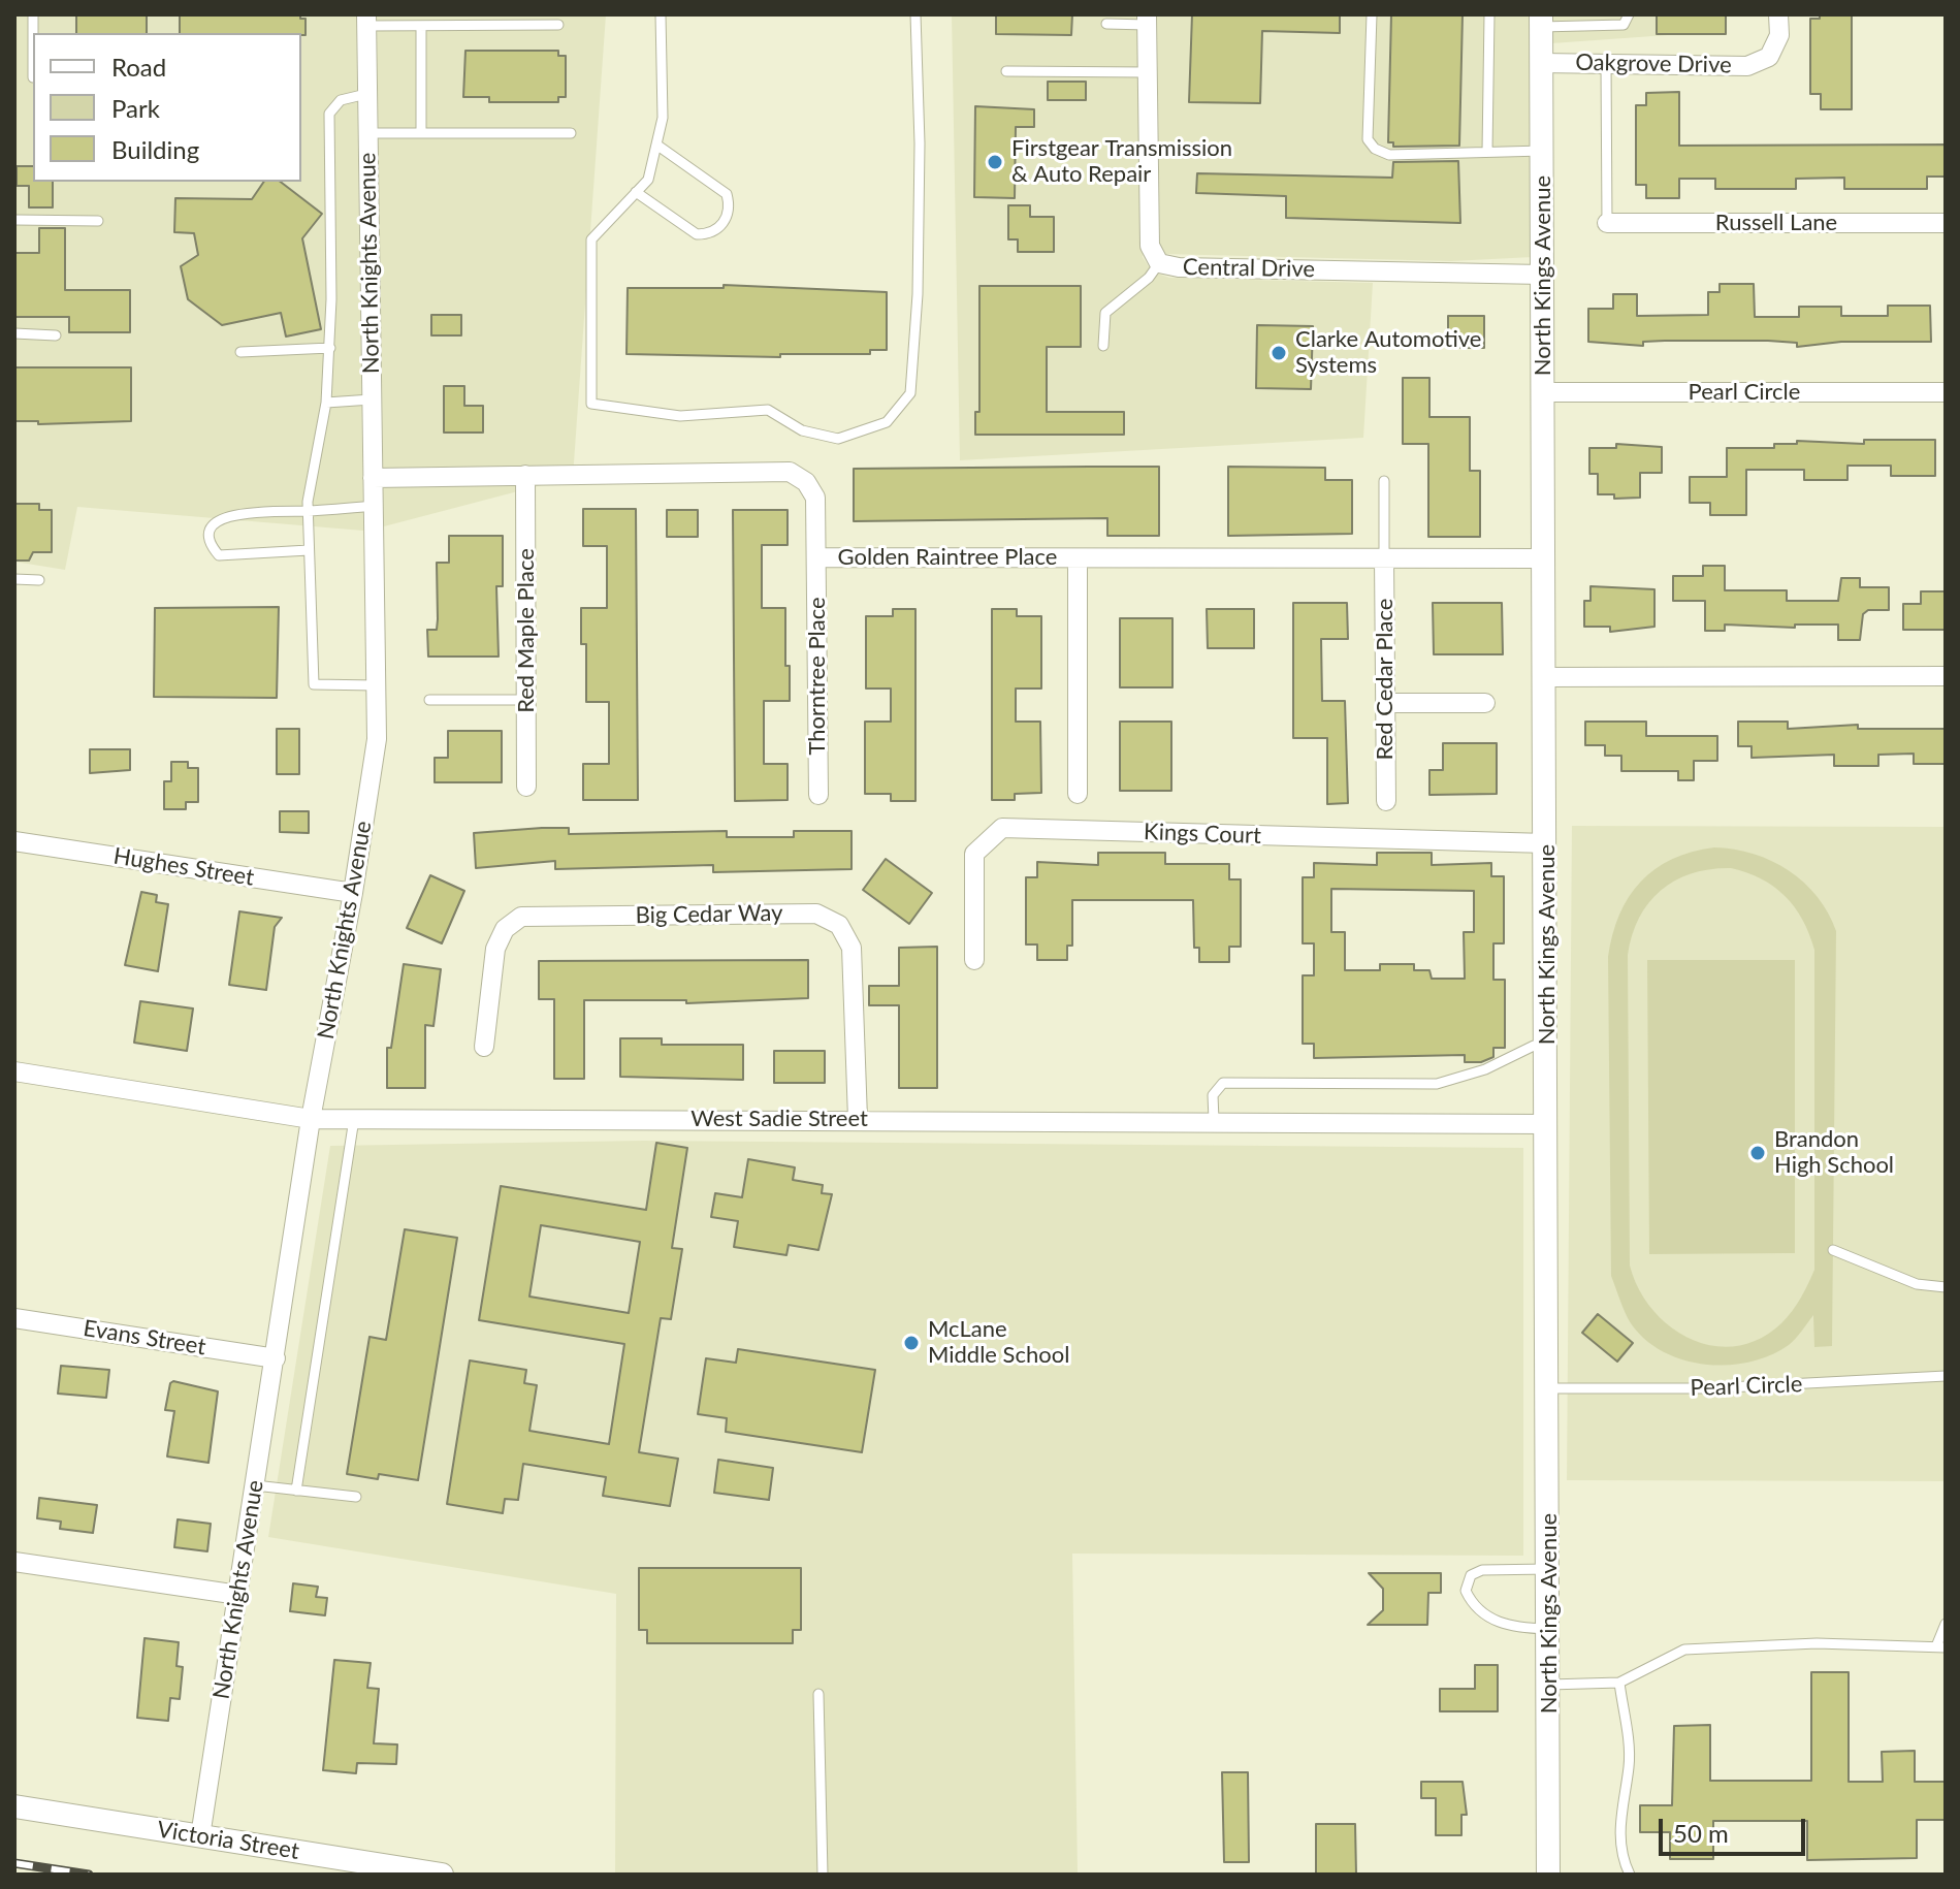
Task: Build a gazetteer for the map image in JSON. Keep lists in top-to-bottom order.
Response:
{
  "streets": {
    "street": [
      "Oakgrove Drive",
      "Russell Lane",
      "North Knights Avenue",
      "Central Drive",
      "North Kings Avenue",
      "Pearl Circle",
      "Golden Raintree Place",
      "Red Maple Place",
      "Thorntree Place",
      "Red Cedar Place",
      "Kings Court",
      "Hughes Street",
      "Big Cedar Way",
      "West Sadie Street",
      "Evans Street",
      "Victoria Street"
    ]
  },
  "crossings": [
    ["Oakgrove Drive", "North Kings Avenue"],
    ["North Knights Avenue", "Golden Raintree Place"],
    ["North Knights Avenue", "Hughes Street"],
    ["North Knights Avenue", "West Sadie Street"],
    ["North Knights Avenue", "Evans Street"],
    ["North Knights Avenue", "Victoria Street"],
    ["Central Drive", "North Kings Avenue"],
    ["North Kings Avenue", "Pearl Circle"],
    ["North Kings Avenue", "Golden Raintree Place"],
    ["North Kings Avenue", "Kings Court"],
    ["North Kings Avenue", "West Sadie Street"],
    ["Golden Raintree Place", "Red Maple Place"],
    ["Golden Raintree Place", "Thorntree Place"],
    ["Golden Raintree Place", "Red Cedar Place"],
    ["Big Cedar Way", "West Sadie Street"]
  ],
  "places": [
    "Firstgear Transmission & Auto Repair",
    "Clarke Automotive Systems",
    "Brandon High School",
    "McLane Middle School"
  ],
  "legend": ["Road", "Park", "Building"],
  "scale_bar": "50 m"
}
